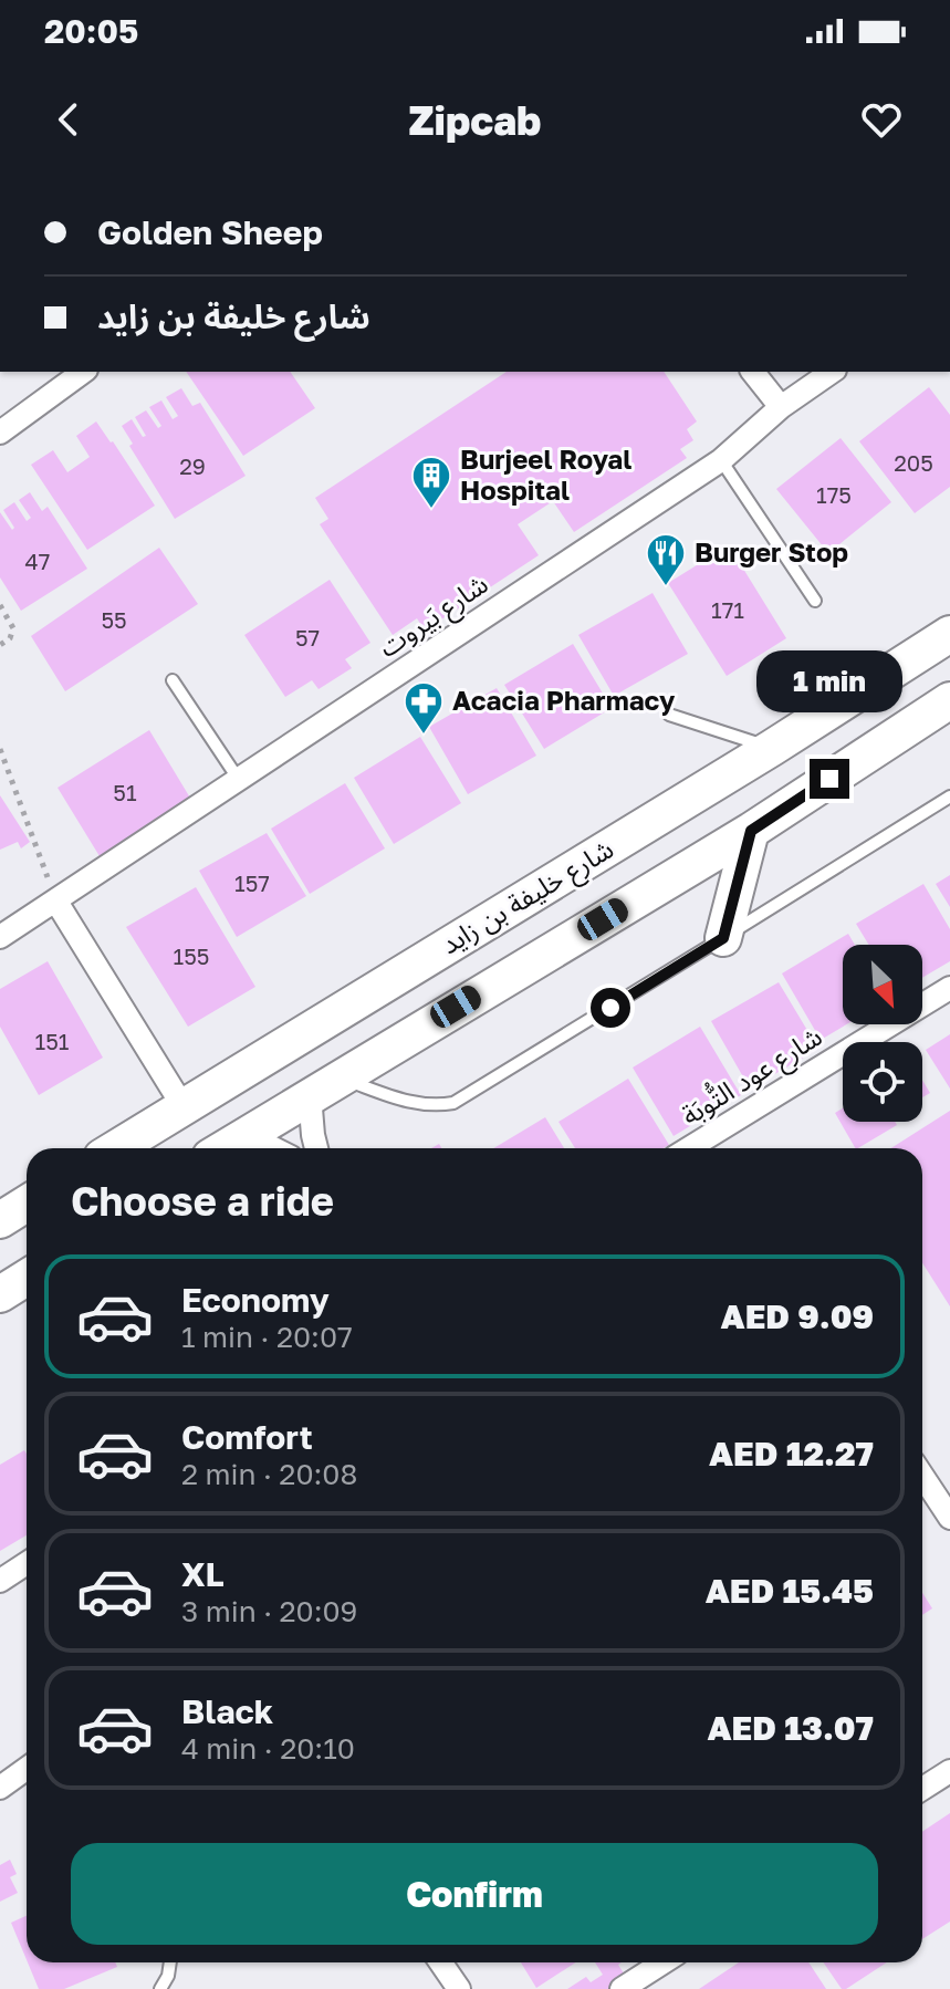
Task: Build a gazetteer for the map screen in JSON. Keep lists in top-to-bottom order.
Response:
{
  "streets": {
    "main road": ["شارع خليفة بن زايد"],
    "street": ["شارع بَيروت", "شارع عود التُّوبَة"]
  },
  "places": {
    "building": ["Burjeel Royal Hospital"],
    "restaurant": ["Burger Stop"],
    "pharmacy": ["Acacia Pharmacy"]
  },
  "house_numbers": [
    "205",
    "29",
    "175",
    "47",
    "171",
    "55",
    "57",
    "51",
    "157",
    "155",
    "151"
  ],
  "north": "bottom right",
  "page": {
    "status": "20:05",
    "header": "Zipcab",
    "banner": ["Golden Sheep", "شارع خليفة بن زايد"],
    "bubble": "1 min",
    "heading": "Choose a ride",
    "list": [
      {
        "name": "Economy",
        "note": "1 min · 20:07",
        "value": "AED 9.09"
      },
      {
        "name": "Comfort",
        "note": "2 min · 20:08",
        "value": "AED 12.27"
      },
      {
        "name": "XL",
        "note": "3 min · 20:09",
        "value": "AED 15.45"
      },
      {
        "name": "Black",
        "note": "4 min · 20:10",
        "value": "AED 13.07"
      }
    ],
    "buttons": "Confirm"
  }
}
